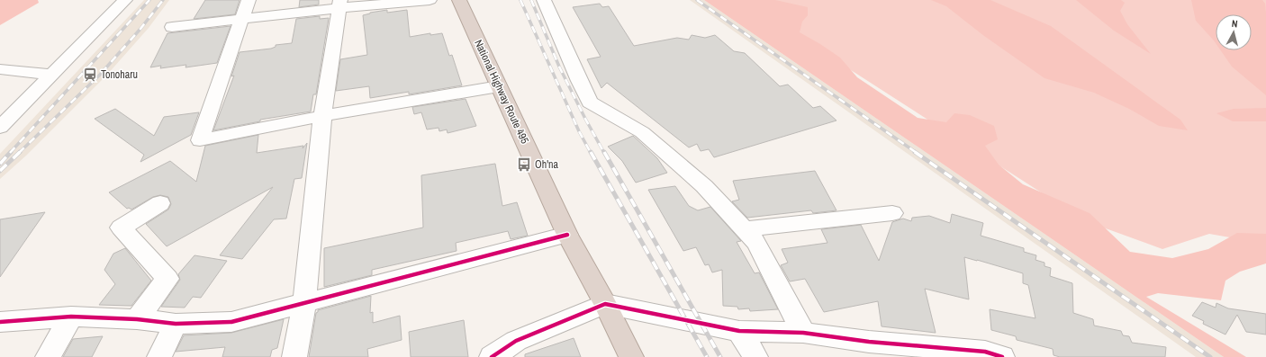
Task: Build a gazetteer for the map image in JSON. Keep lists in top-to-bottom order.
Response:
{
  "streets": {
    "highway": ["National Highway Route 495"]
  },
  "places": {
    "station": ["Tonoharu"],
    "bus stop": ["Oh'na"]
  },
  "north": "top"
}
